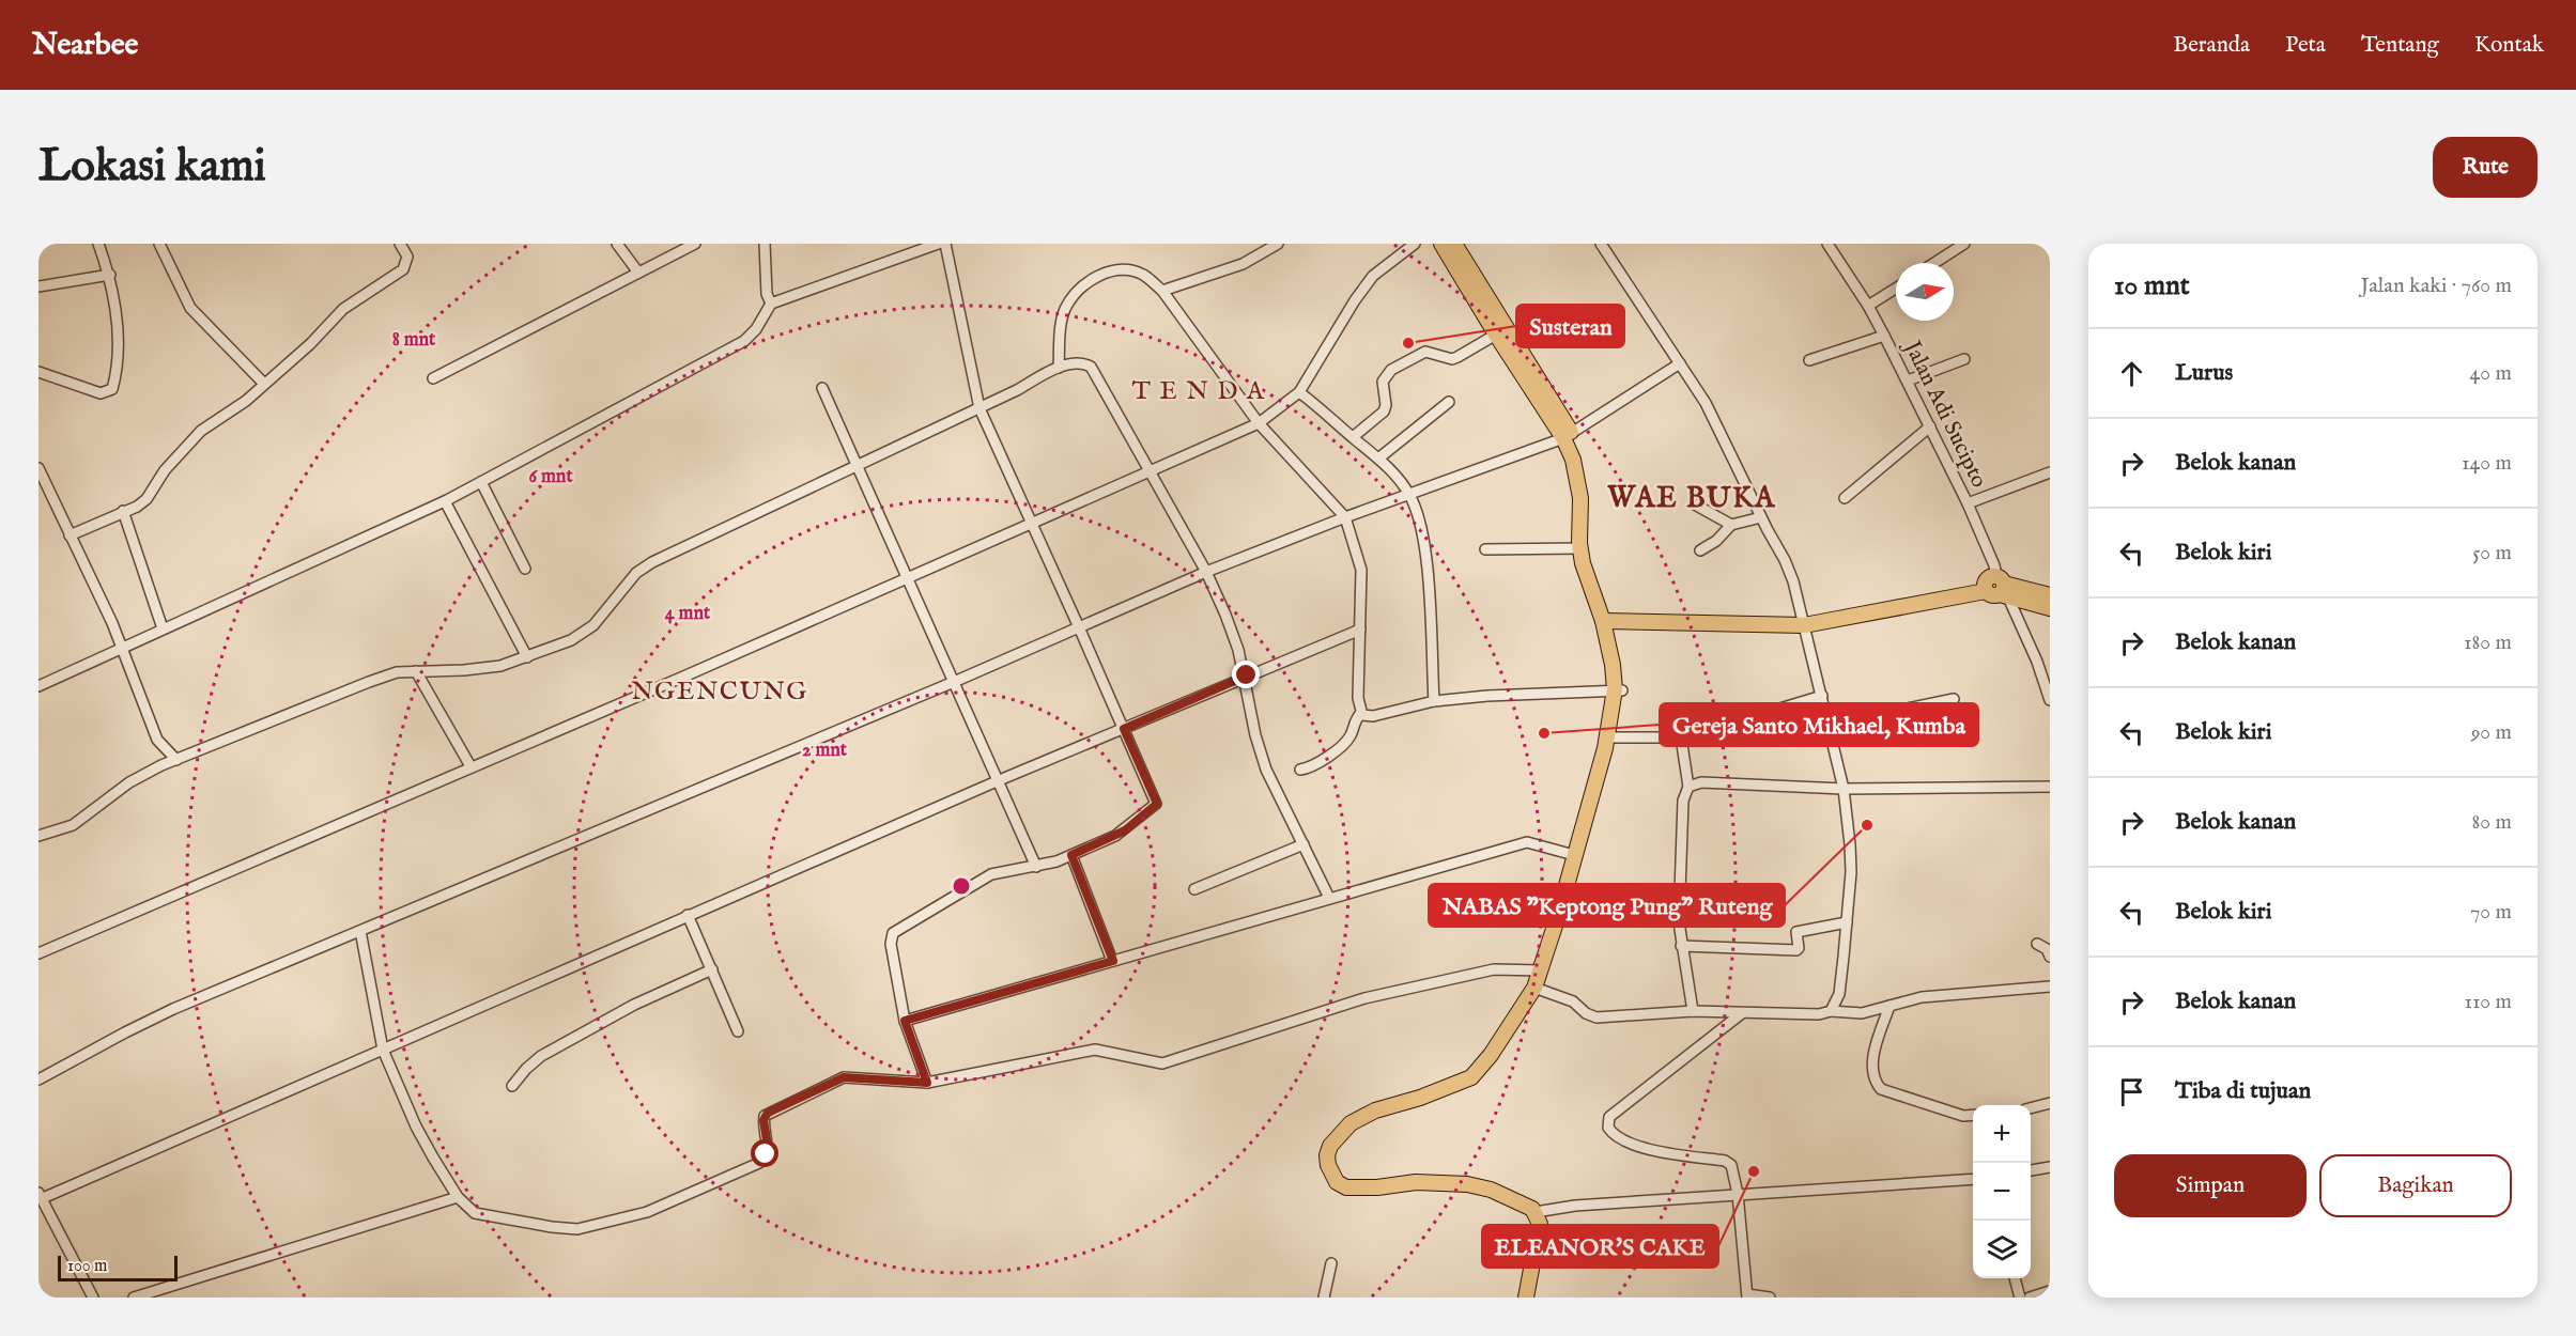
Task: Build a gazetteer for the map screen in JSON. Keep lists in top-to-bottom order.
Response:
{
  "streets": {
    "street": ["Jalan Adi Sucipto"]
  },
  "districts": ["T E N D A", "WAE BUKA", "NGENCUNG"],
  "places": [
    "Susteran",
    "Gereja Santo Mikhael, Kumba",
    "NABAS \"Keptong Pung\" Ruteng",
    "ELEANOR'S CAKE"
  ],
  "scale_bar": "100 m",
  "north": "right",
  "page": {
    "header": "Nearbee",
    "nav": [
      "Beranda",
      "Peta",
      "Tentang",
      "Kontak"
    ],
    "buttons": [
      "Rute",
      ["Simpan", "Bagikan"]
    ],
    "title": "Lokasi kami",
    "heading": ["10 mnt", "Jalan kaki · 760 m"],
    "list": [
      ["Lurus", "40 m"],
      ["Belok kanan", "140 m"],
      ["Belok kiri", "50 m"],
      ["Belok kanan", "180 m"],
      ["Belok kiri", "90 m"],
      ["Belok kanan", "80 m"],
      ["Belok kiri", "70 m"],
      ["Belok kanan", "110 m"],
      "Tiba di tujuan"
    ],
    "map_buttons": ["+", "−"],
    "scale": "100 m"
  },
  "rings": [
    "8 mnt",
    "6 mnt",
    "4 mnt",
    "2 mnt"
  ]
}
